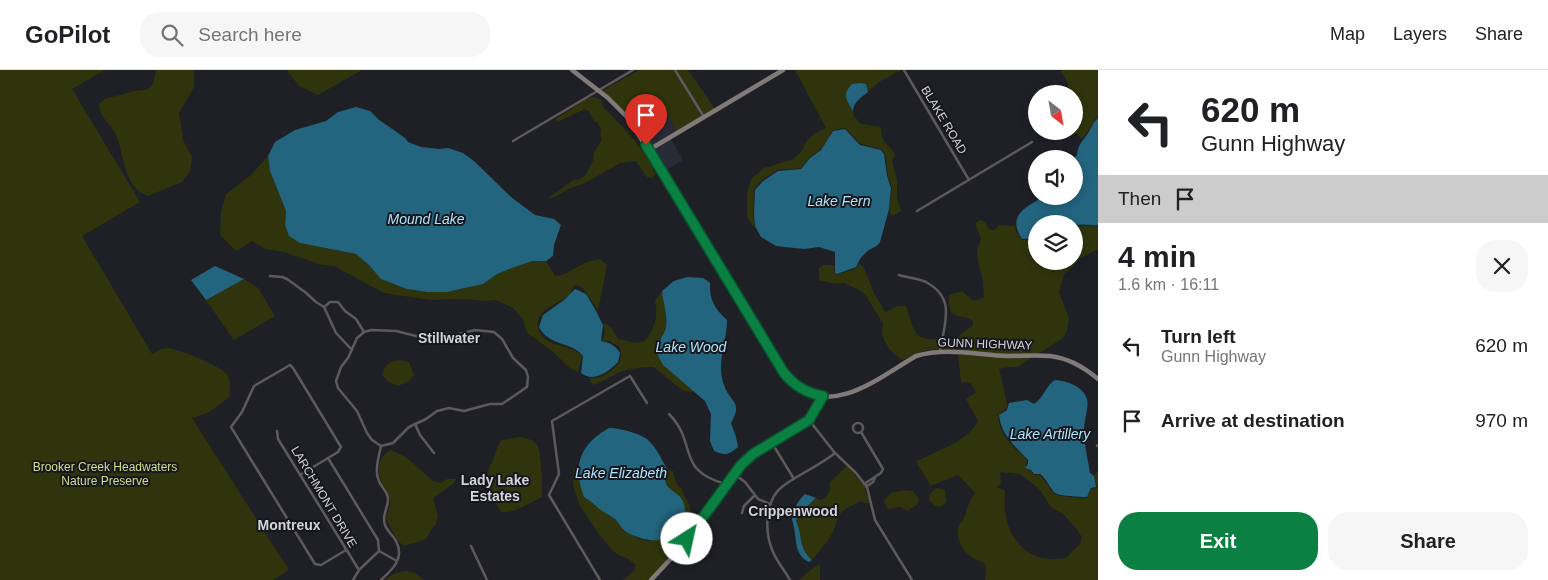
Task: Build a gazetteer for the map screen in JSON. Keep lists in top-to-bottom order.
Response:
{
  "streets": {
    "main road": ["GUNN HIGHWAY"],
    "street": ["BLAKE ROAD", "LARCHMONT DRIVE"]
  },
  "districts": [
    "Stillwater",
    "Lady Lake Estates",
    "Crippenwood",
    "Montreux"
  ],
  "water": [
    "Lake Fern",
    "Mound Lake",
    "Lake Wood",
    "Lake Artillery",
    "Lake Elizabeth"
  ],
  "parks": ["Brooker Creek Headwaters Nature Preserve"],
  "north": "bottom right",
  "page": {
    "header": "GoPilot",
    "search": "Search here",
    "nav": ["Map", "Layers", "Share"],
    "turn": ["620 m", "Gunn Highway"],
    "then": "Then",
    "heading": ["4 min", "1.6 km · 16:11"],
    "list": [
      {
        "name": "Turn left",
        "note": "Gunn Highway",
        "value": "620 m"
      },
      {
        "name": "Arrive at destination",
        "value": "970 m"
      }
    ],
    "buttons": ["Exit", "Share"]
  }
}
